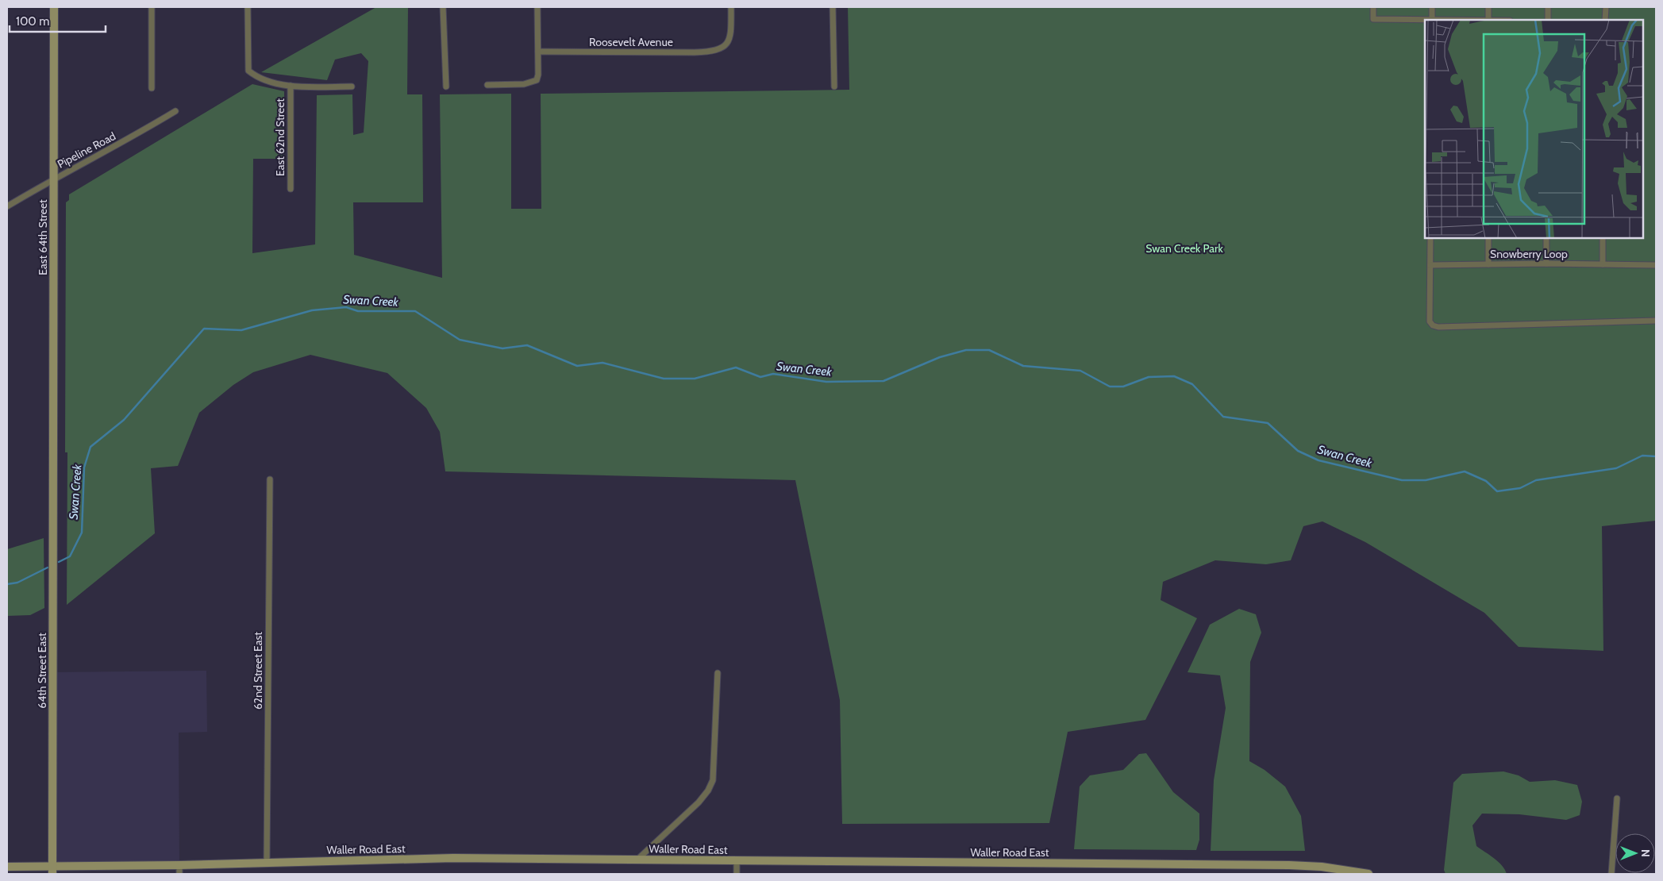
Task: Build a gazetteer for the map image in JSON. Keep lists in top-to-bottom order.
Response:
{
  "streets": {
    "street": [
      "Roosevelt Avenue",
      "East 62nd Street",
      "Pipeline Road",
      "East 64th Street",
      "Snowberry Loop",
      "64th Street East",
      "62nd Street East",
      "Waller Road East"
    ]
  },
  "crossings": [
    ["Pipeline Road", "East 64th Street"],
    ["East 64th Street", "64th Street East"],
    ["64th Street East", "Waller Road East"],
    ["62nd Street East", "Waller Road East"]
  ],
  "water": ["Swan Creek"],
  "parks": ["Swan Creek Park"],
  "scale_bar": "100 m",
  "north": "right"
}
